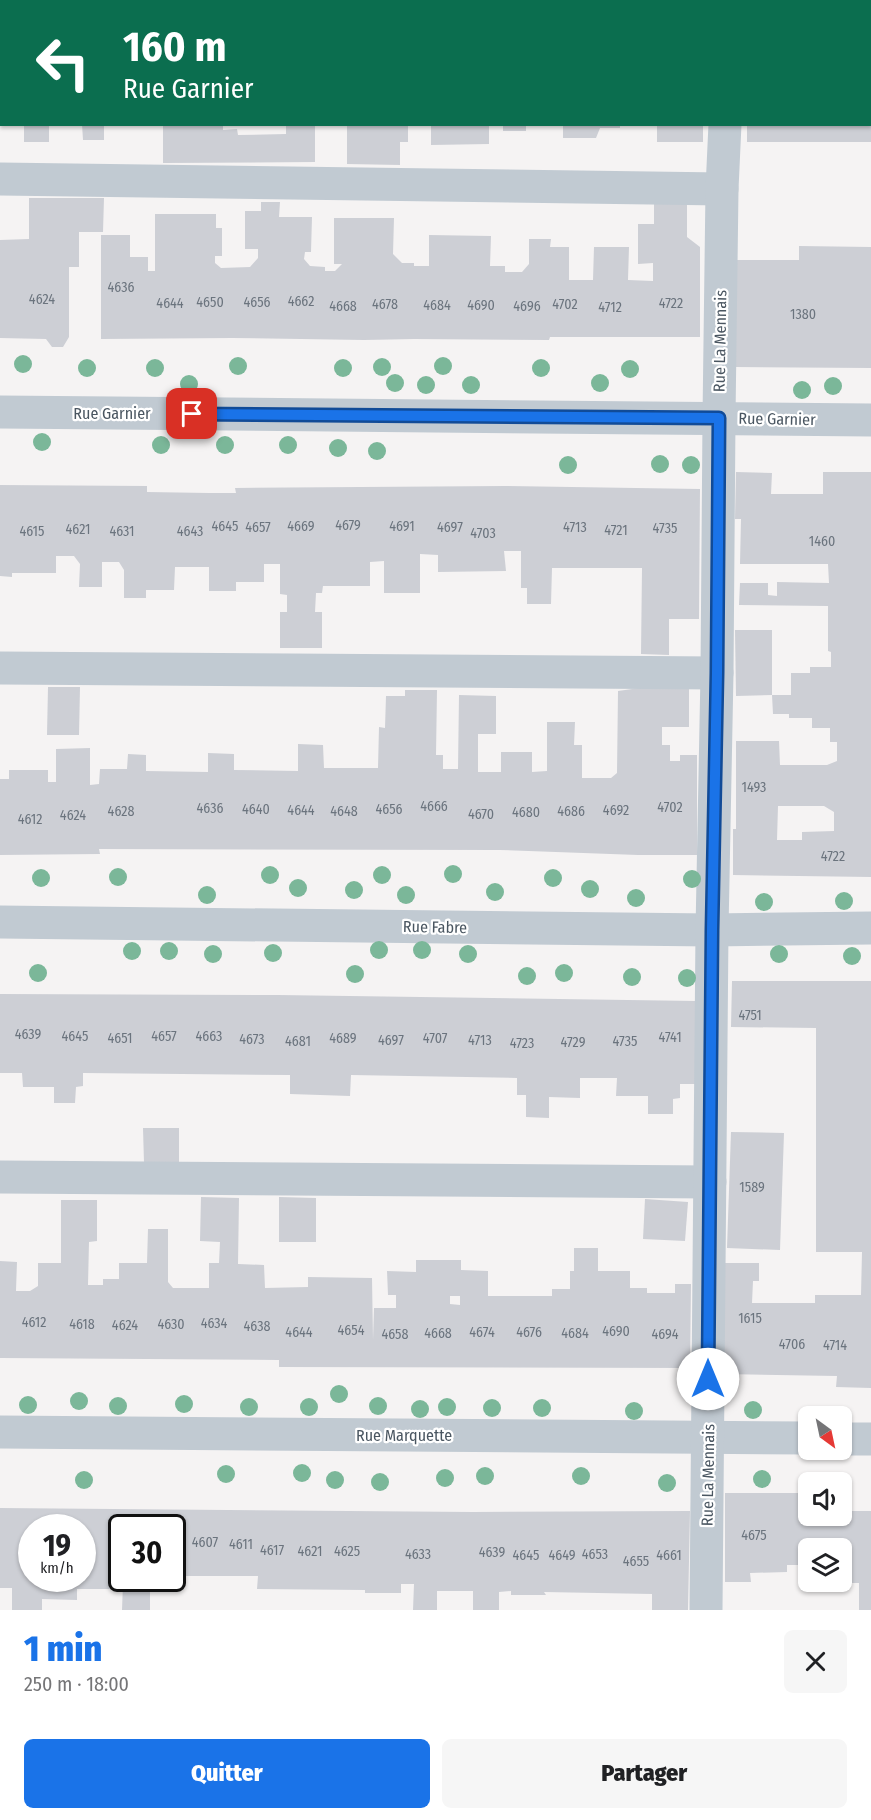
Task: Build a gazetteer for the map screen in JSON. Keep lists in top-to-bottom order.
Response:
{
  "streets": {
    "street": [
      "Rue La Mennais",
      "Rue Garnier",
      "Rue Fabre",
      "Rue Marquette"
    ]
  },
  "crossings": [
    ["Rue La Mennais", "Rue Garnier"],
    ["Rue La Mennais", "Rue Fabre"],
    ["Rue La Mennais", "Rue Marquette"]
  ],
  "house_numbers": [
    "4636",
    "4624",
    "4662",
    "4650",
    "4656",
    "4644",
    "4722",
    "4678",
    "4702",
    "4684",
    "4690",
    "4668",
    "4696",
    "4712",
    "1380",
    "4679",
    "4645",
    "4669",
    "4691",
    "4657",
    "4697",
    "4713",
    "4735",
    "4621",
    "4721",
    "4615",
    "4631",
    "4643",
    "4703",
    "1460",
    "1493",
    "4666",
    "4702",
    "4636",
    "4640",
    "4656",
    "4644",
    "4692",
    "4628",
    "4648",
    "4686",
    "4680",
    "4670",
    "4624",
    "4612",
    "4722",
    "4751",
    "4639",
    "4645",
    "4657",
    "4663",
    "4741",
    "4651",
    "4689",
    "4707",
    "4673",
    "4697",
    "4713",
    "4681",
    "4735",
    "4729",
    "4723",
    "1589",
    "1615",
    "4612",
    "4634",
    "4618",
    "4630",
    "4624",
    "4638",
    "4654",
    "4690",
    "4644",
    "4674",
    "4676",
    "4668",
    "4684",
    "4658",
    "4694",
    "4706",
    "4714",
    "4675",
    "4607",
    "4611",
    "4617",
    "4621",
    "4625",
    "4639",
    "4633",
    "4653",
    "4645",
    "4649",
    "4661",
    "4655"
  ],
  "north": "bottom right",
  "page": {
    "turn": ["160 m", "Rue Garnier"],
    "speed": "19 km/h",
    "limit": "30",
    "heading": ["1 min", "250 m · 18:00"],
    "buttons": ["Quitter", "Partager"]
  }
}
